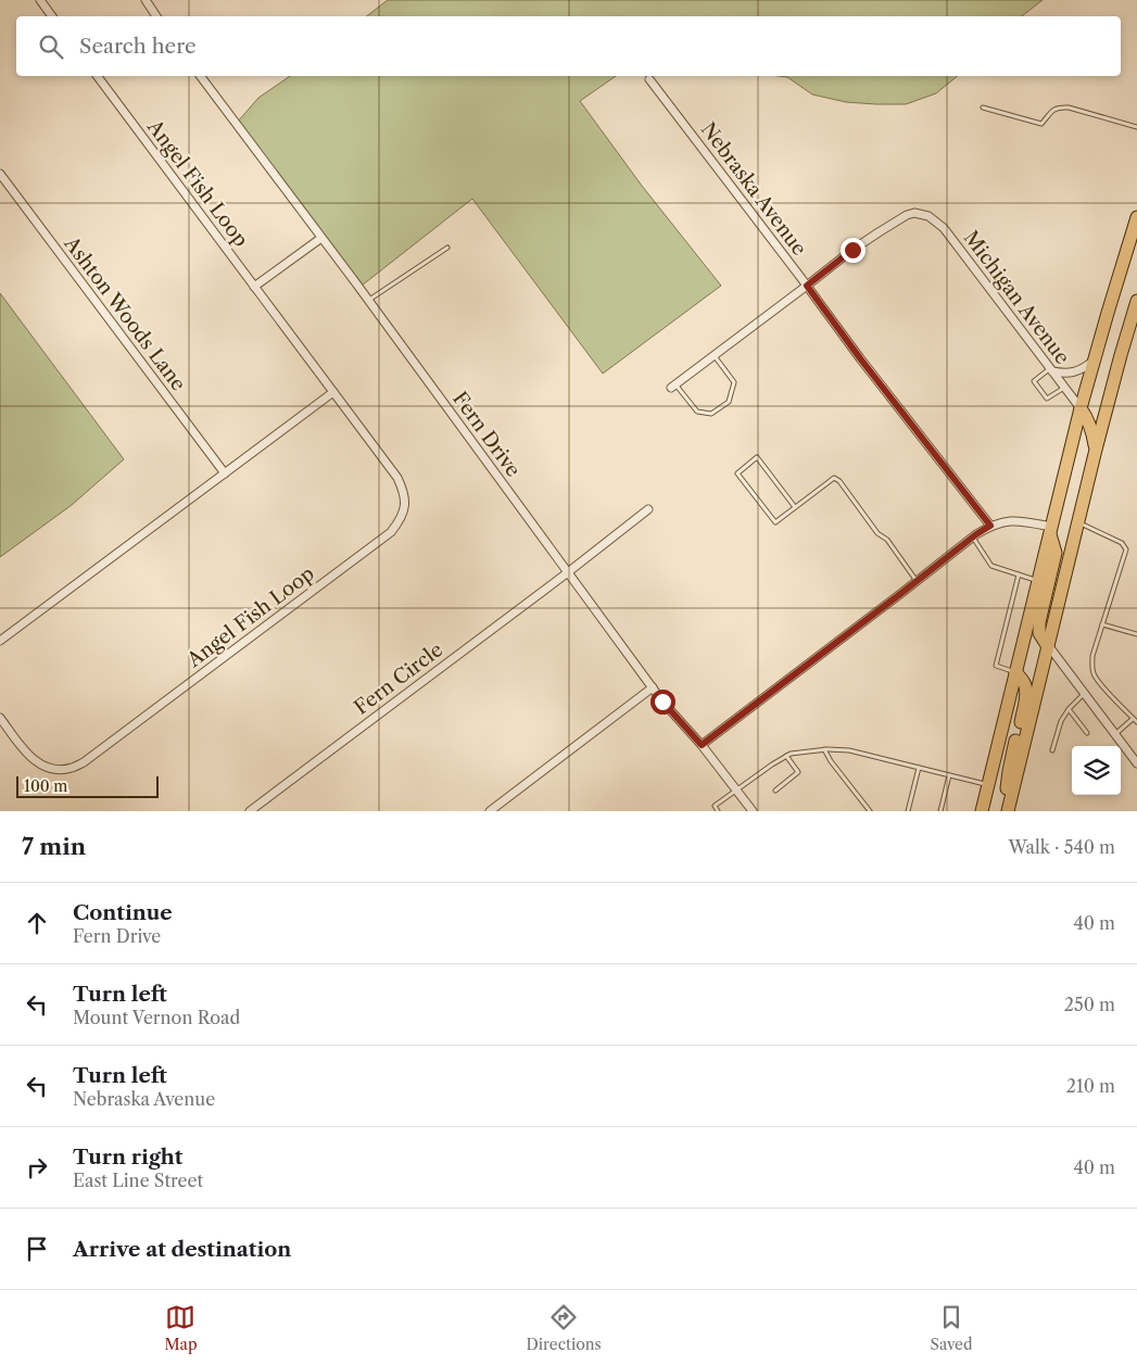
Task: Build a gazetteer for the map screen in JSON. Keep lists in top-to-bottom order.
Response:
{
  "streets": {
    "street": [
      "Angel Fish Loop",
      "Nebraska Avenue",
      "Michigan Avenue",
      "Ashton Woods Lane",
      "Fern Drive",
      "Fern Circle"
    ]
  },
  "crossings": [
    ["Nebraska Avenue", "Michigan Avenue"],
    ["Fern Drive", "Fern Circle"]
  ],
  "scale_bar": "100 m",
  "page": {
    "search": "Search here",
    "scale": "100 m",
    "heading": ["7 min", "Walk · 540 m"],
    "list": [
      ["Continue", "Fern Drive", "40 m"],
      ["Turn left", "Mount Vernon Road", "250 m"],
      ["Turn left", "Nebraska Avenue", "210 m"],
      ["Turn right", "East Line Street", "40 m"],
      "Arrive at destination"
    ],
    "nav": ["Map", "Directions", "Saved"]
  }
}
